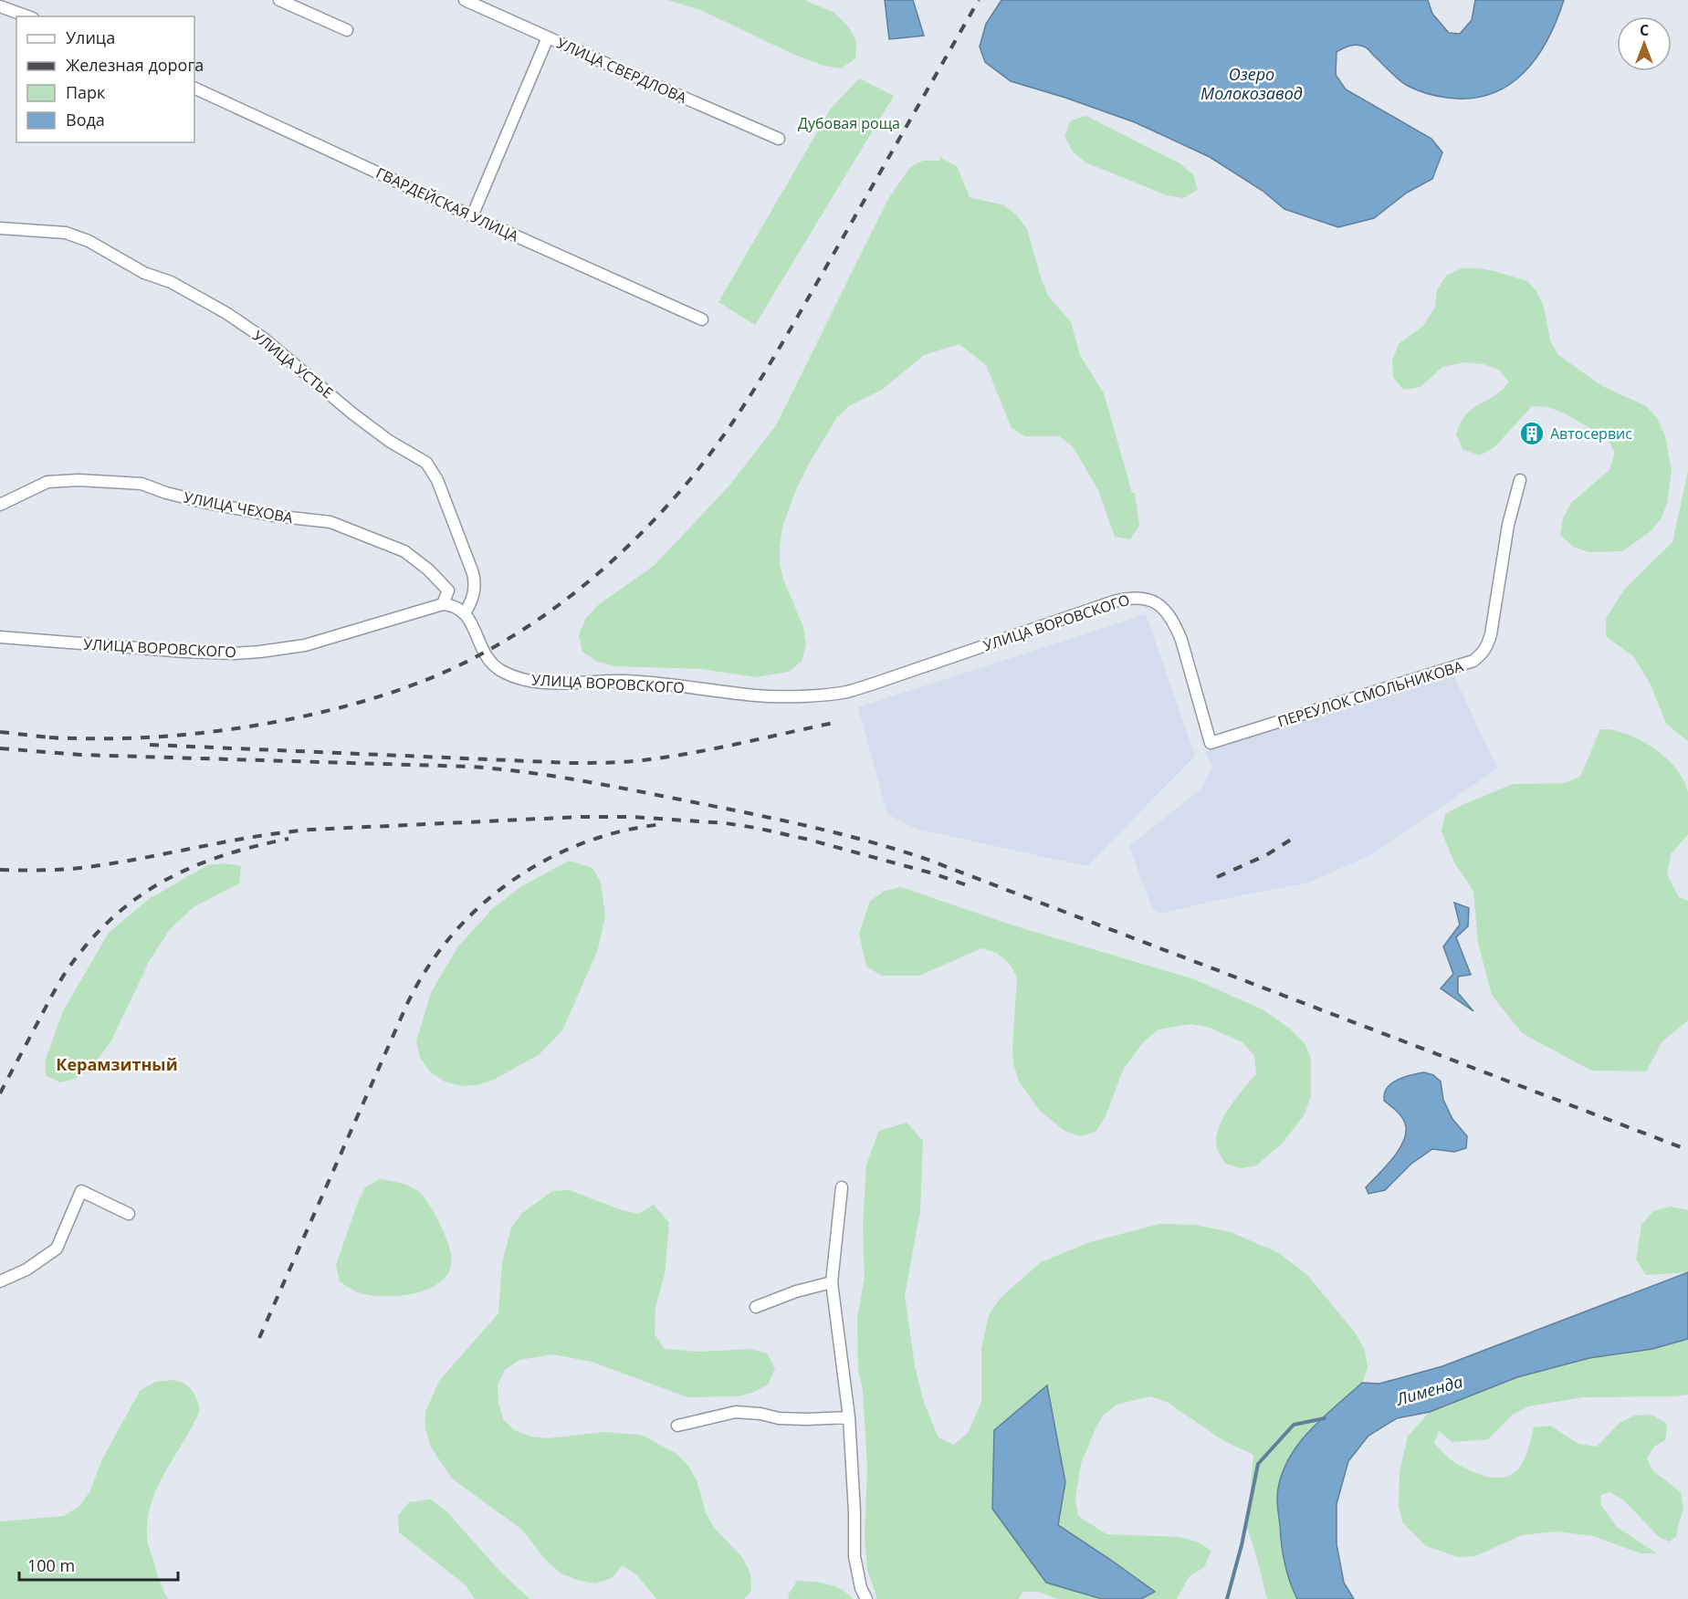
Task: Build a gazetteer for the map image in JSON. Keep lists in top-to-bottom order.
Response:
{
  "streets": {
    "street": [
      "УЛИЦА СВЕРДЛОВА",
      "ГВАРДЕЙСКАЯ УЛИЦА",
      "УЛИЦА УСТЬЕ",
      "УЛИЦА ЧЕХОВА",
      "УЛИЦА ВОРОВСКОГО",
      "ПЕРЕУЛОК СМОЛЬНИКОВА"
    ]
  },
  "crossings": [
    ["УЛИЦА УСТЬЕ", "УЛИЦА ВОРОВСКОГО"],
    ["УЛИЦА ЧЕХОВА", "УЛИЦА ВОРОВСКОГО"],
    ["УЛИЦА ВОРОВСКОГО", "ПЕРЕУЛОК СМОЛЬНИКОВА"]
  ],
  "districts": ["Керамзитный"],
  "water": ["Озеро Молокозавод", "Лименда"],
  "parks": ["Дубовая роща"],
  "places": {
    "building": ["Автосервис"]
  },
  "legend": [
    "Улица",
    "Железная дорога",
    "Парк",
    "Вода"
  ],
  "scale_bar": "100 m",
  "north": "top"
}
